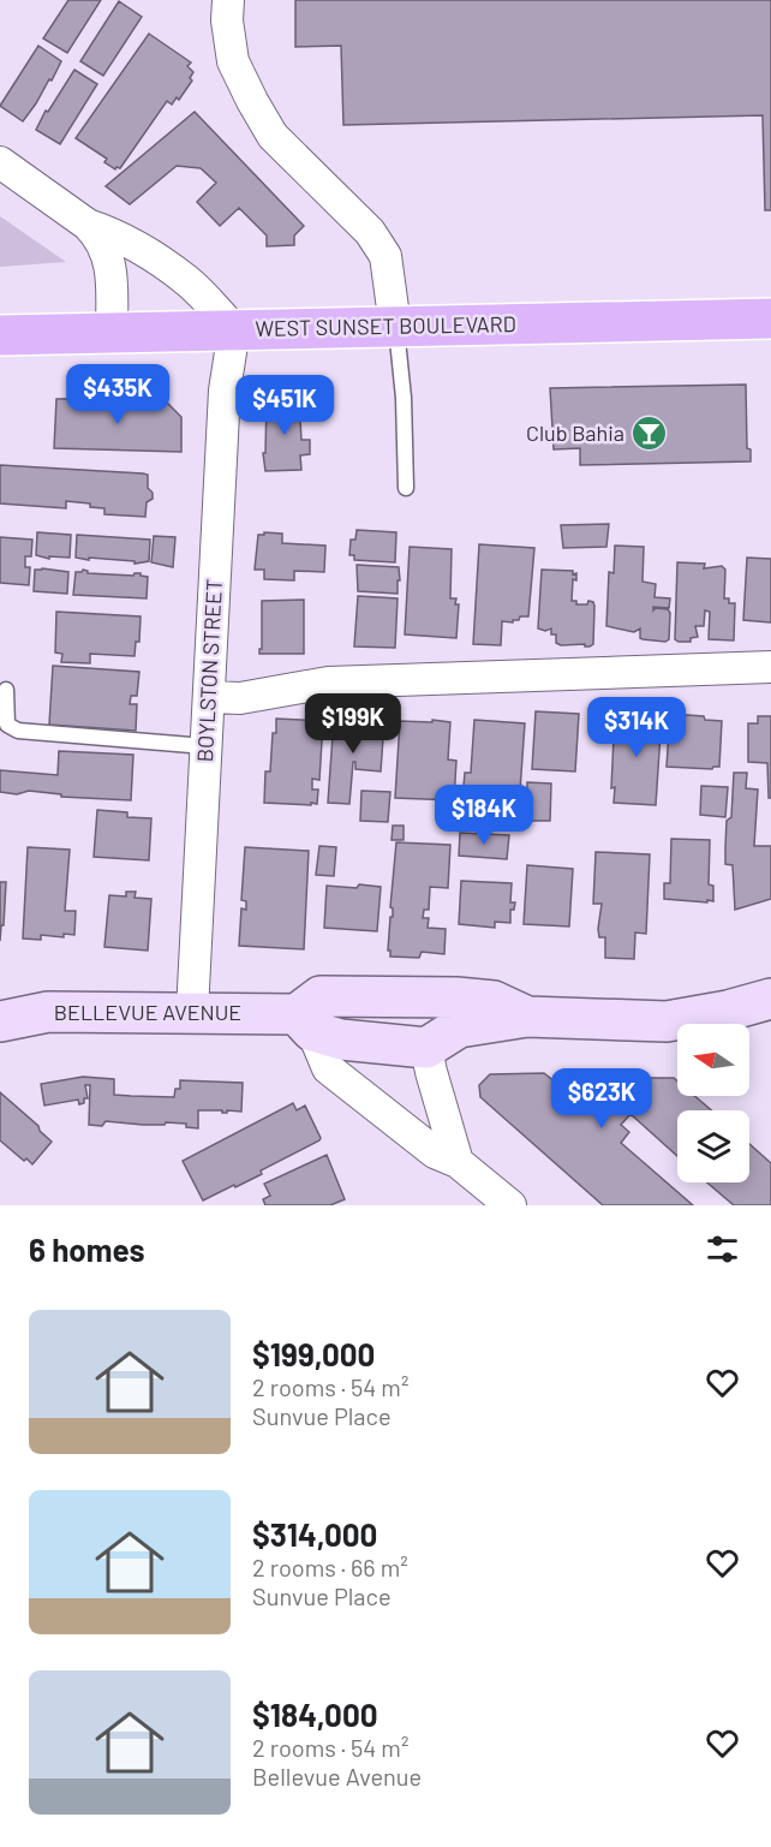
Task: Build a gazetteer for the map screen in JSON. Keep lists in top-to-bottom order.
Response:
{
  "streets": {
    "main road": ["WEST SUNSET BOULEVARD"],
    "street": ["BOYLSTON STREET", "BELLEVUE AVENUE"]
  },
  "crossings": [
    ["WEST SUNSET BOULEVARD", "BOYLSTON STREET"],
    ["BOYLSTON STREET", "BELLEVUE AVENUE"]
  ],
  "places": {
    "bar": ["Club Bahia"]
  },
  "north": "left",
  "page": {
    "price": [
      "$435K",
      "$451K",
      "$199K",
      "$314K",
      "$184K",
      "$623K"
    ],
    "heading": "6 homes",
    "list": [
      {
        "name": "$199,000",
        "note": "2 rooms · 54 m² · Sunvue Place"
      },
      {
        "name": "$314,000",
        "note": "2 rooms · 66 m² · Sunvue Place"
      },
      {
        "name": "$184,000",
        "note": "2 rooms · 54 m² · Bellevue Avenue"
      }
    ]
  }
}
